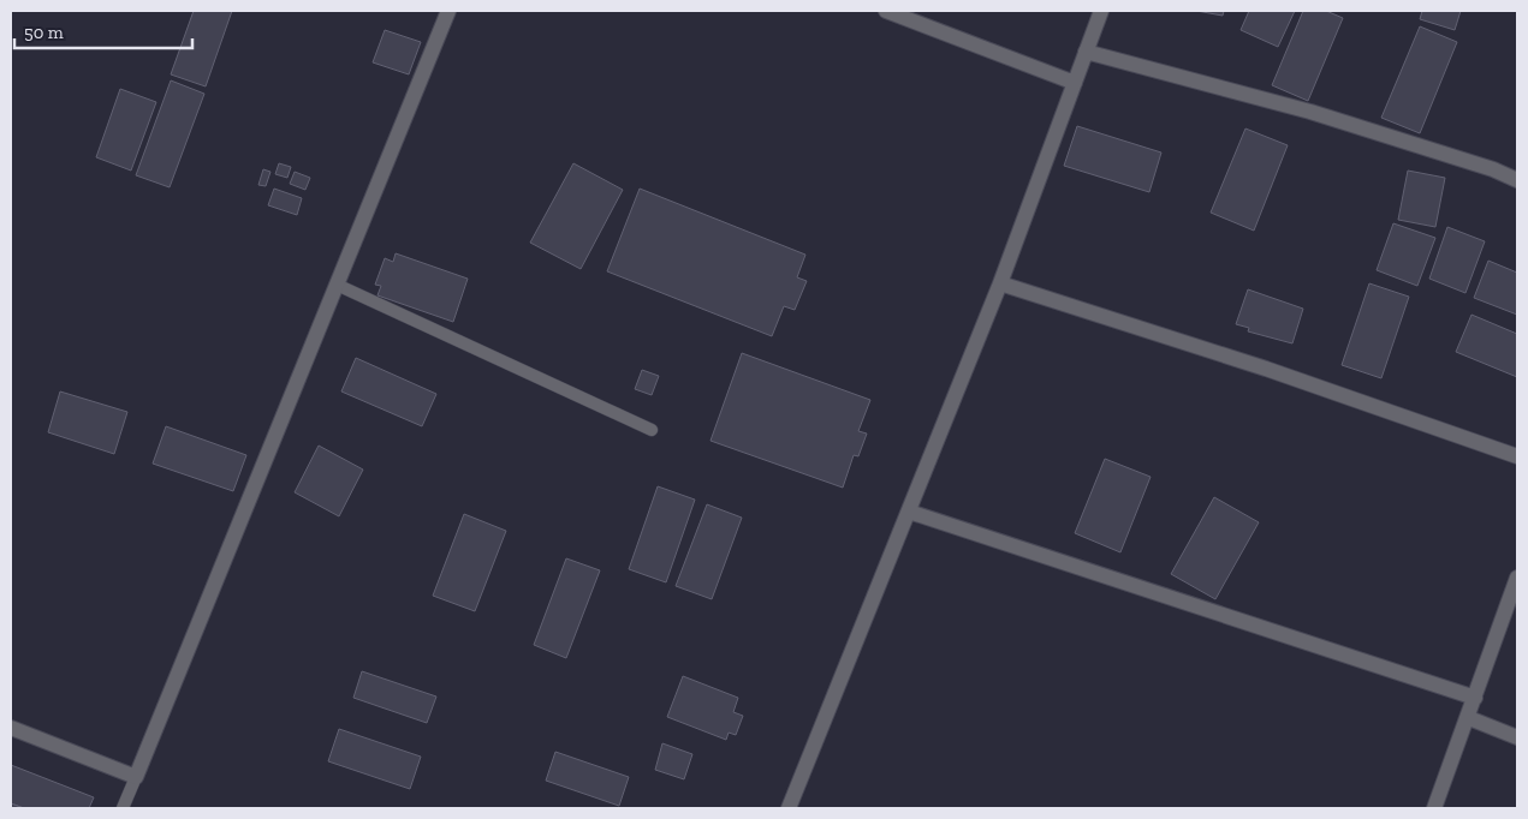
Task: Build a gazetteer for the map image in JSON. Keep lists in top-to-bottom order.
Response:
{
  "scale_bar": "50 m"
}
